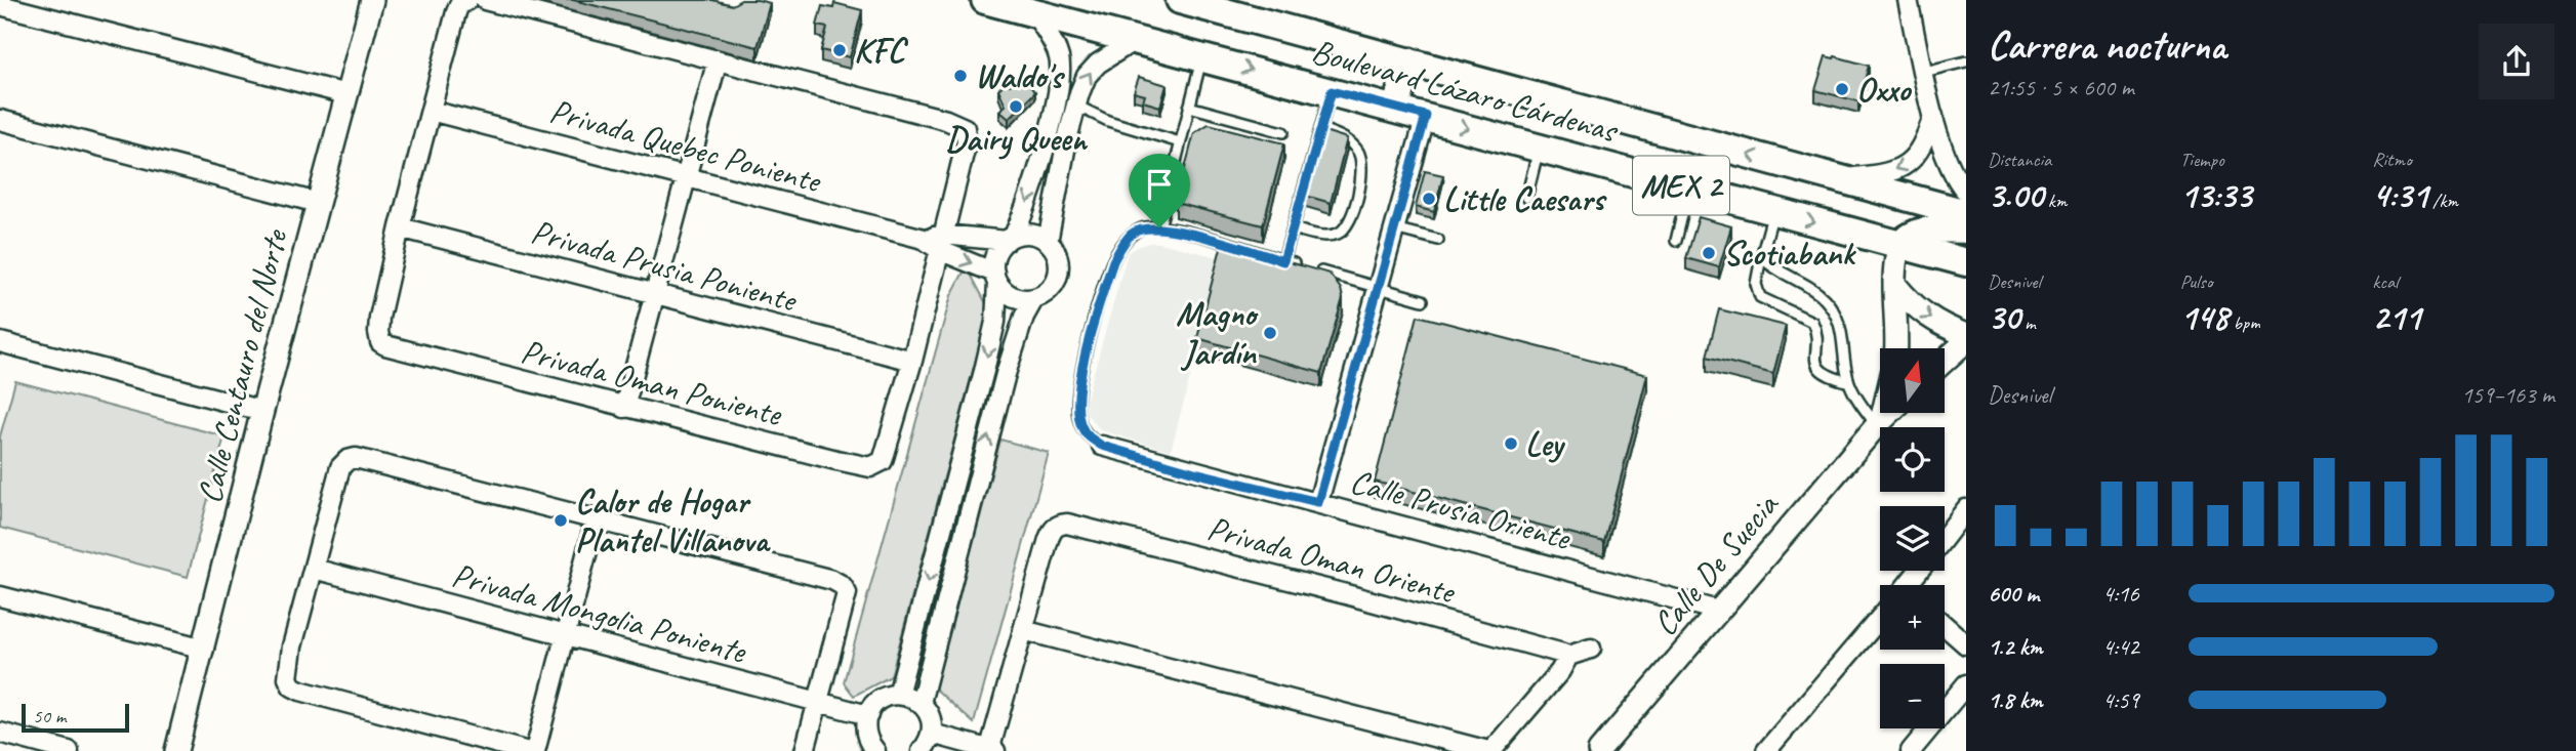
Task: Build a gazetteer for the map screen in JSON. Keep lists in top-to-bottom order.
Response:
{
  "streets": {
    "main road": ["Boulevard Lázaro Cárdenas", "MEX 2"],
    "street": [
      "Privada Quebec Poniente",
      "Privada Prusia Poniente",
      "Calle Centauro del Norte",
      "Privada Oman Poniente",
      "Calle Prusia Oriente",
      "Privada Oman Oriente",
      "Calle De Suecia",
      "Privada Mongolia Poniente"
    ]
  },
  "crossings": [
    ["Privada Prusia Poniente", "Privada Oman Poniente"],
    ["Calle Prusia Oriente", "Calle De Suecia"]
  ],
  "places": [
    "KFC",
    "Waldo's",
    "Oxxo",
    "Dairy Queen",
    "Little Caesars",
    "Scotiabank",
    "Magno Jardín",
    "Ley",
    "Calor de Hogar Plantel Villanova"
  ],
  "scale_bar": "50 m",
  "north": "top",
  "page": {
    "heading": ["Carrera nocturna", "21:55 · 5 × 600 m"],
    "stats": [
      ["Distancia", "3.00 km"],
      ["Tiempo", "13:33"],
      ["Ritmo", "4:31 /km"],
      ["Desnivel", "30 m"],
      ["Pulso", "148 bpm"],
      ["kcal", "211"]
    ],
    "map_buttons": ["+", "−"],
    "chart": ["Desnivel", "159–163 m"],
    "list": [
      {
        "name": "600 m",
        "note": "4:16"
      },
      {
        "name": "1.2 km",
        "note": "4:42"
      },
      {
        "name": "1.8 km",
        "note": "4:59"
      }
    ],
    "scale": "50 m"
  }
}
